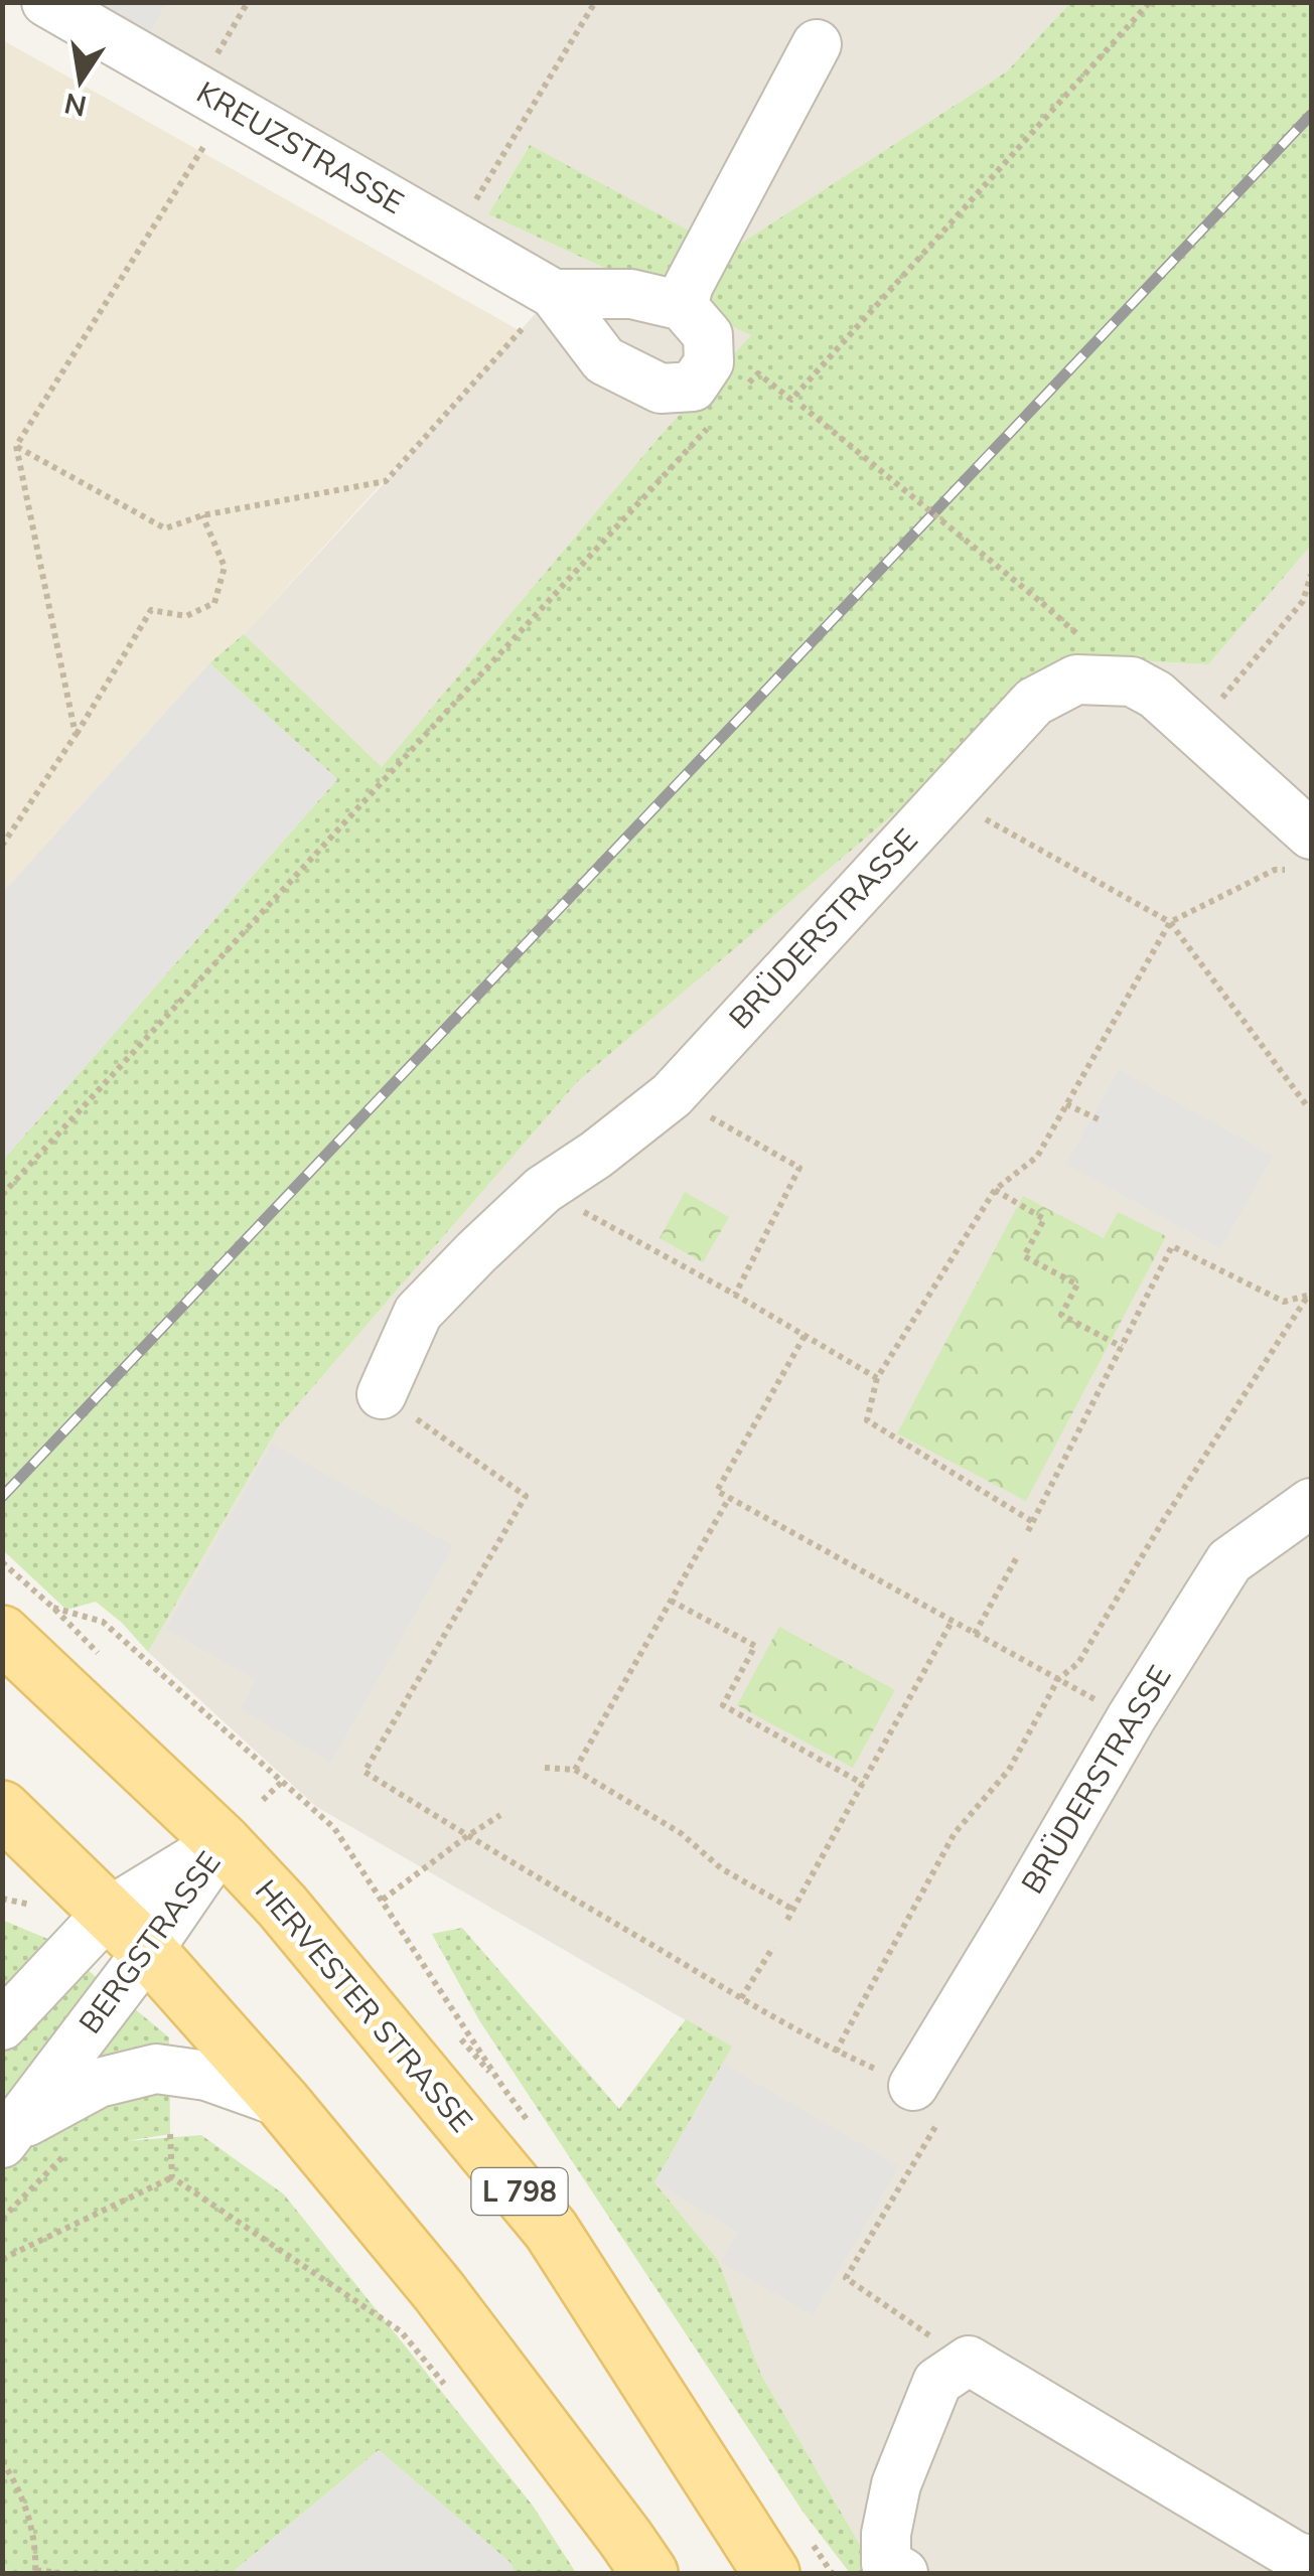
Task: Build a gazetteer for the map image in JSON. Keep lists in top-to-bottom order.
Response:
{
  "streets": {
    "main road": ["HERVESTER STRASSE", "L 798"],
    "street": ["KREUZSTRASSE", "BRÜDERSTRASSE", "BERGSTRASSE"]
  },
  "crossings": [
    ["BERGSTRASSE", "HERVESTER STRASSE"]
  ],
  "north": "bottom"
}
